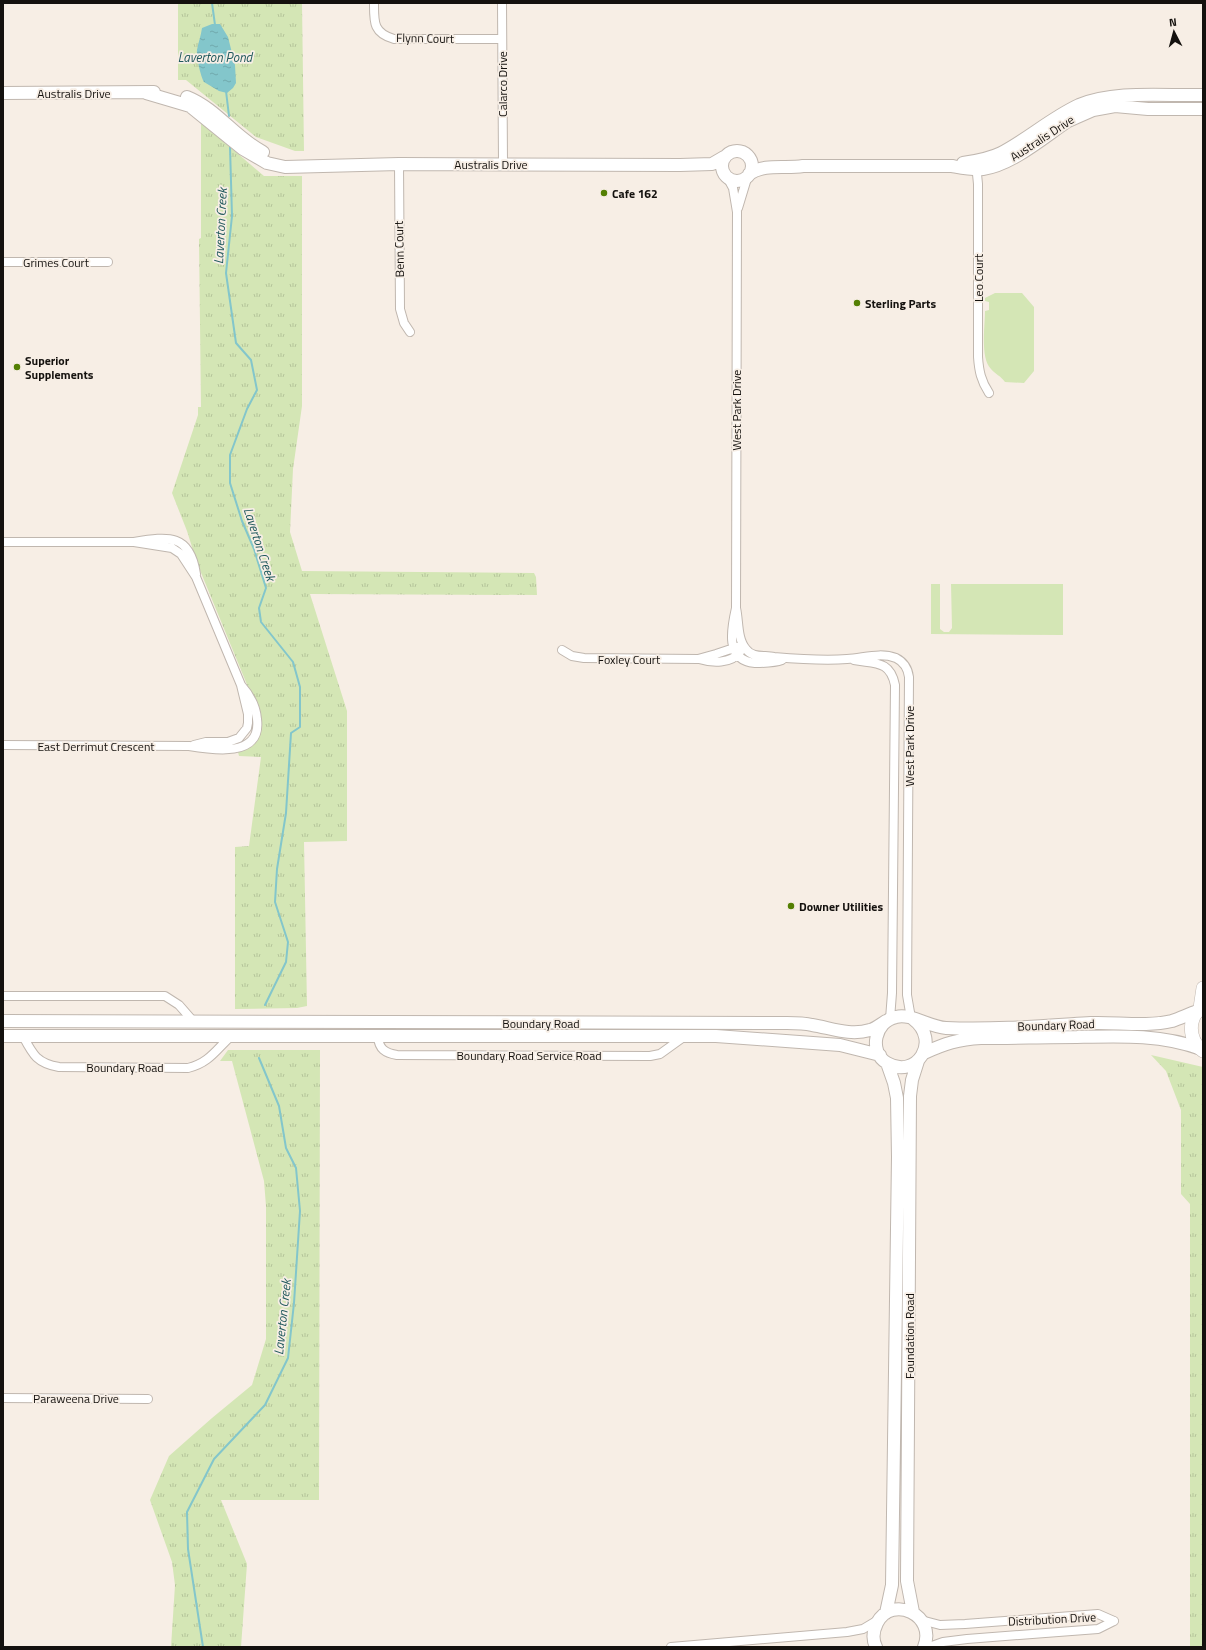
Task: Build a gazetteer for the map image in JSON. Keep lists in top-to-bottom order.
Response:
{
  "streets": {
    "street": [
      "Flynn Court",
      "Calarco Drive",
      "Australis Drive",
      "Benn Court",
      "Grimes Court",
      "Leo Court",
      "West Park Drive",
      "Foxley Court",
      "East Derrimut Crescent",
      "Boundary Road",
      "Boundary Road Service Road",
      "Foundation Road",
      "Paraweena Drive",
      "Distribution Drive"
    ]
  },
  "crossings": [
    ["Flynn Court", "Calarco Drive"],
    ["Calarco Drive", "Australis Drive"],
    ["Australis Drive", "Benn Court"],
    ["Australis Drive", "Leo Court"],
    ["Australis Drive", "West Park Drive"],
    ["West Park Drive", "Foxley Court"],
    ["West Park Drive", "Boundary Road"],
    ["West Park Drive", "Foundation Road"],
    ["Boundary Road", "Boundary Road Service Road"],
    ["Boundary Road", "Foundation Road"],
    ["Foundation Road", "Distribution Drive"]
  ],
  "water": ["Laverton Pond", "Laverton Creek"],
  "places": [
    "Cafe 162",
    "Sterling Parts",
    "Superior Supplements",
    "Downer Utilities"
  ],
  "north": "top"
}
